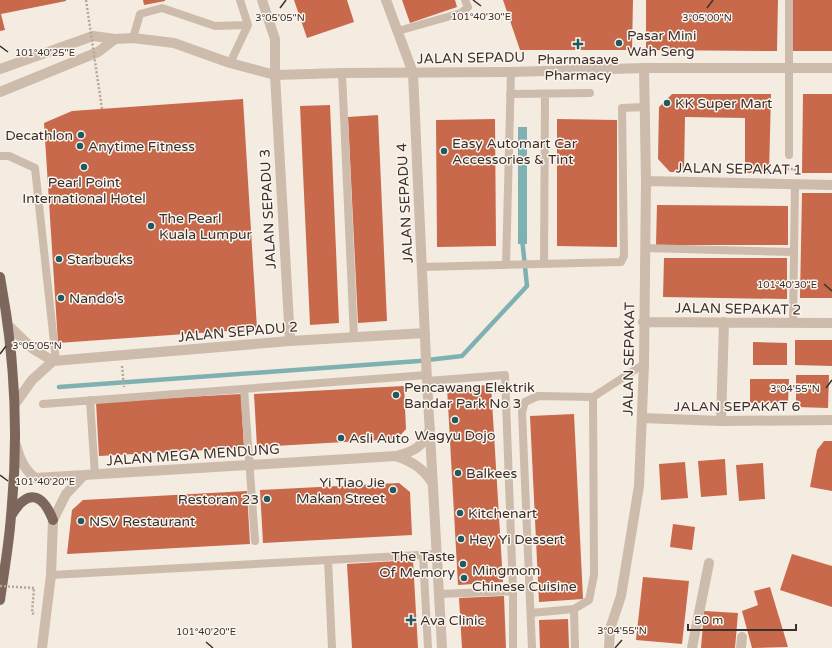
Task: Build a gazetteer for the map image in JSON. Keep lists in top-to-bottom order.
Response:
{
  "streets": {
    "street": [
      "JALAN SEPADU",
      "JALAN SEPAKAT 1",
      "JALAN SEPADU 4",
      "JALAN SEPADU 3",
      "JALAN SEPAKAT 2",
      "JALAN SEPADU 2",
      "JALAN SEPAKAT",
      "JALAN SEPAKAT 6",
      "JALAN MEGA MENDUNG"
    ]
  },
  "crossings": [
    ["JALAN SEPADU", "JALAN SEPADU 4"],
    ["JALAN SEPADU", "JALAN SEPADU 3"],
    ["JALAN SEPADU", "JALAN SEPAKAT"],
    ["JALAN SEPAKAT 1", "JALAN SEPAKAT"],
    ["JALAN SEPADU 4", "JALAN SEPADU 2"],
    ["JALAN SEPADU 4", "JALAN MEGA MENDUNG"],
    ["JALAN SEPADU 3", "JALAN SEPADU 2"],
    ["JALAN SEPAKAT 2", "JALAN SEPAKAT"],
    ["JALAN SEPADU 2", "JALAN MEGA MENDUNG"],
    ["JALAN SEPAKAT", "JALAN SEPAKAT 6"]
  ],
  "places": {
    "other": [
      "Pasar Mini Wah Seng",
      "KK Super Mart",
      "Decathlon",
      "Anytime Fitness",
      "Easy Automart Car Accessories & Tint",
      "Pearl Point International Hotel",
      "The Pearl Kuala Lumpur",
      "Starbucks",
      "Nando's",
      "Pencawang Elektrik Bandar Park No 3",
      "Wagyu Dojo",
      "Asli Auto",
      "Balkees",
      "Yi Tiao Jie Makan Street",
      "Restoran 23",
      "Kitchenart",
      "NSV Restaurant",
      "Hey Yi Dessert",
      "The Taste Of Memory",
      "Mingmom Chinese Cuisine"
    ],
    "health": ["Pharmasave Pharmacy", "Ava Clinic"]
  },
  "scale_bar": "50 m",
  "coordinates": [
    "101°40'30\"E",
    "3°05'05\"N",
    "3°05'00\"N",
    "101°40'25\"E",
    "3°04'55\"N",
    "101°40'20\"E"
  ]
}
